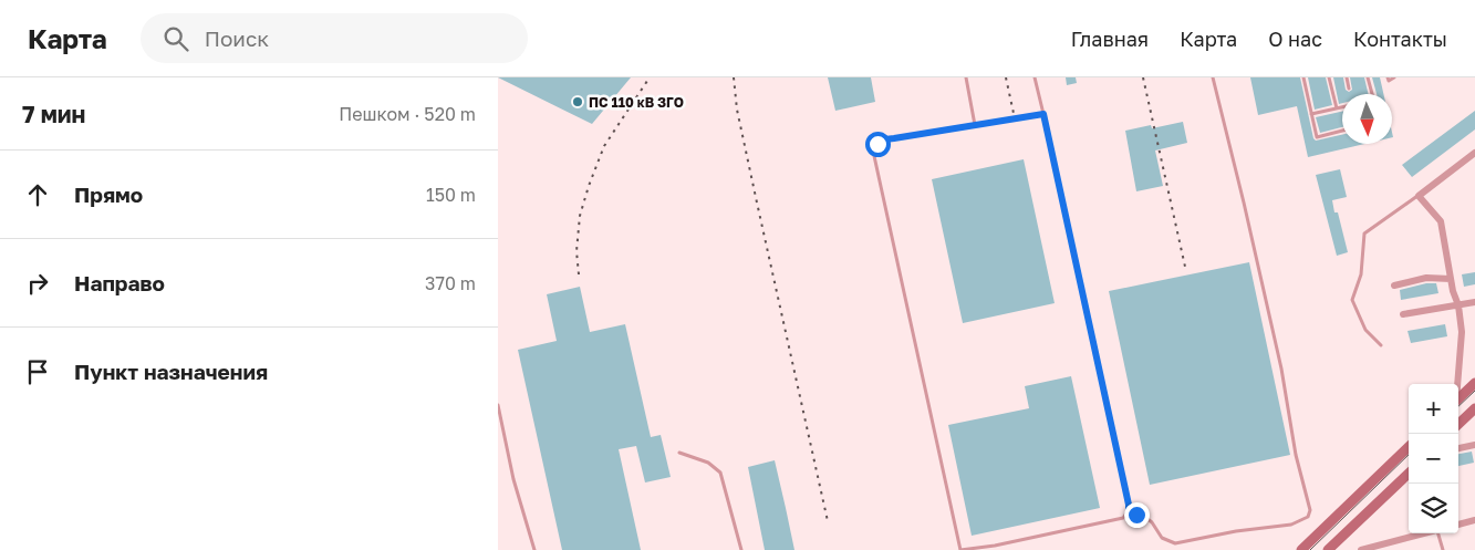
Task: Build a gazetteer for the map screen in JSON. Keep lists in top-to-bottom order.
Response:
{
  "places": ["ПС 110 кВ ЗГО"],
  "north": "bottom",
  "page": {
    "header": "Карта",
    "search": "Поиск",
    "nav": [
      "Главная",
      "Карта",
      "О нас",
      "Контакты"
    ],
    "heading": ["7 мин", "Пешком · 520 m"],
    "list": [
      ["Прямо", "150 m"],
      ["Направо", "370 m"],
      "Пункт назначения"
    ],
    "map_buttons": ["+", "−"]
  }
}
